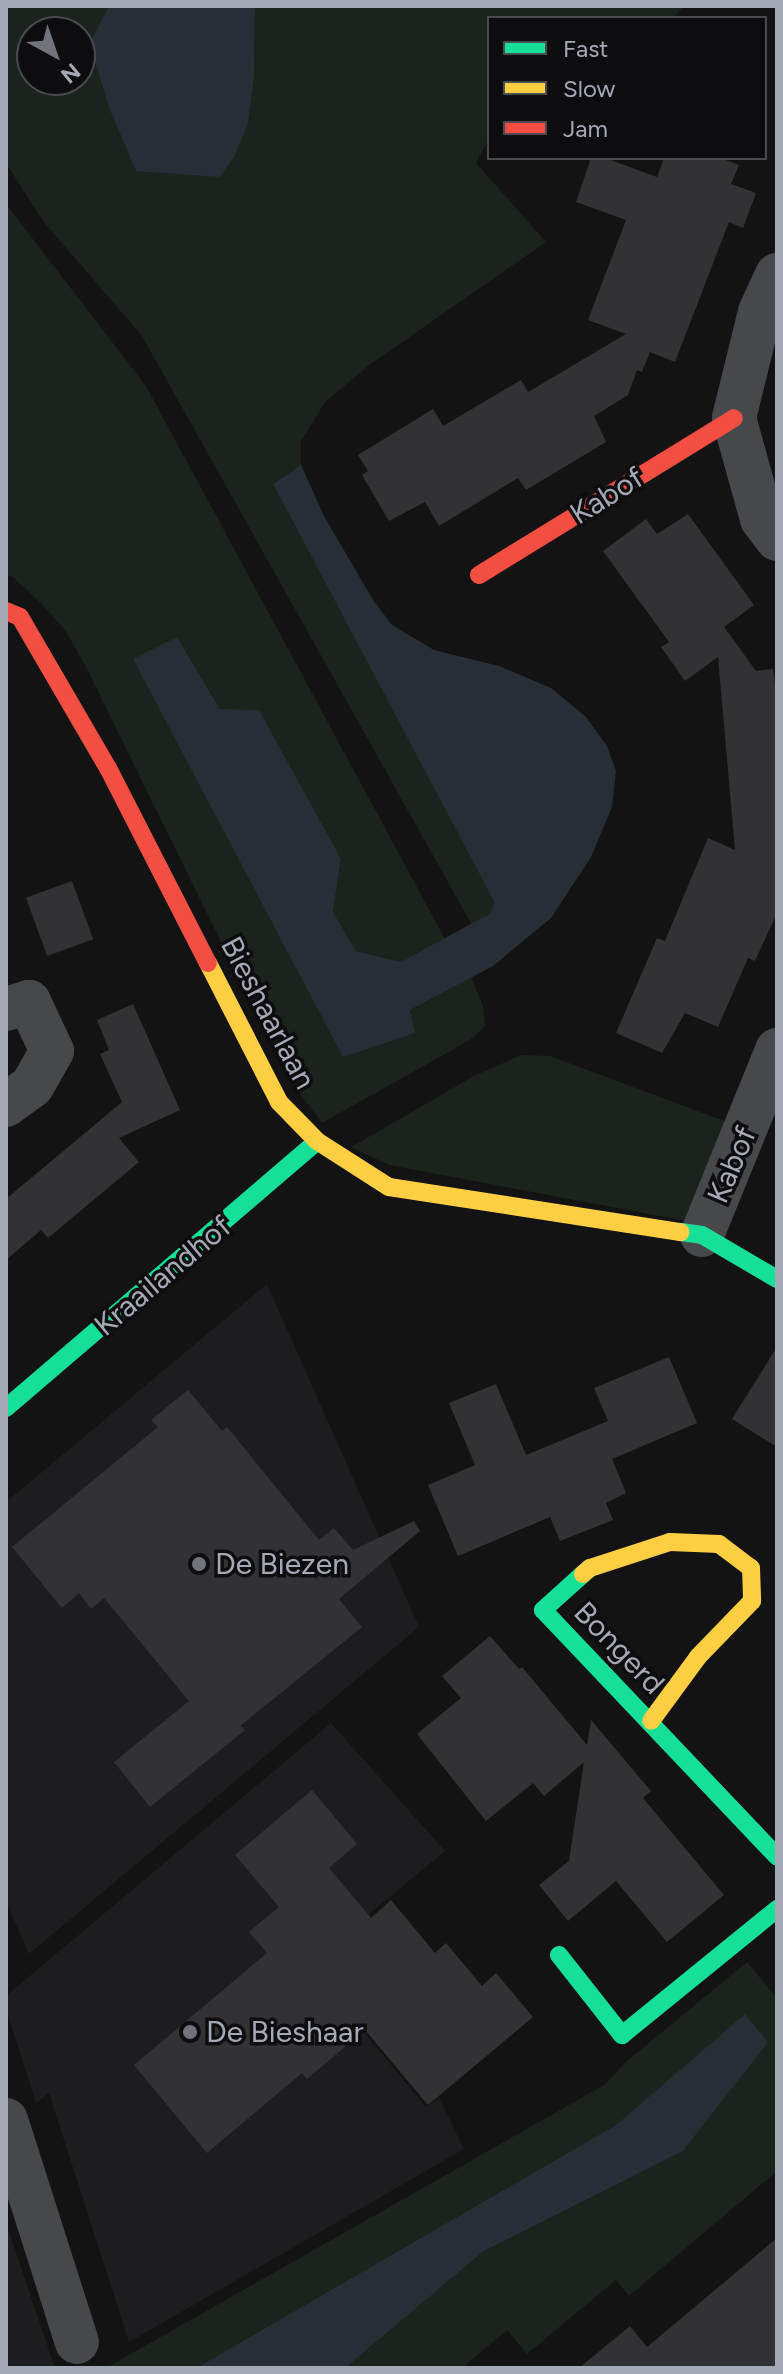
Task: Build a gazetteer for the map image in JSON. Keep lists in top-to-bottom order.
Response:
{
  "streets": {
    "street": [
      "Kabof",
      "Bieshaarlaan",
      "Kraailandhof",
      "Bongerd"
    ]
  },
  "crossings": [
    ["Kabof", "Bieshaarlaan"],
    ["Bieshaarlaan", "Kraailandhof"]
  ],
  "places": ["De Biezen", "De Bieshaar"],
  "legend": ["Fast", "Slow", "Jam"],
  "north": "bottom right"
}
